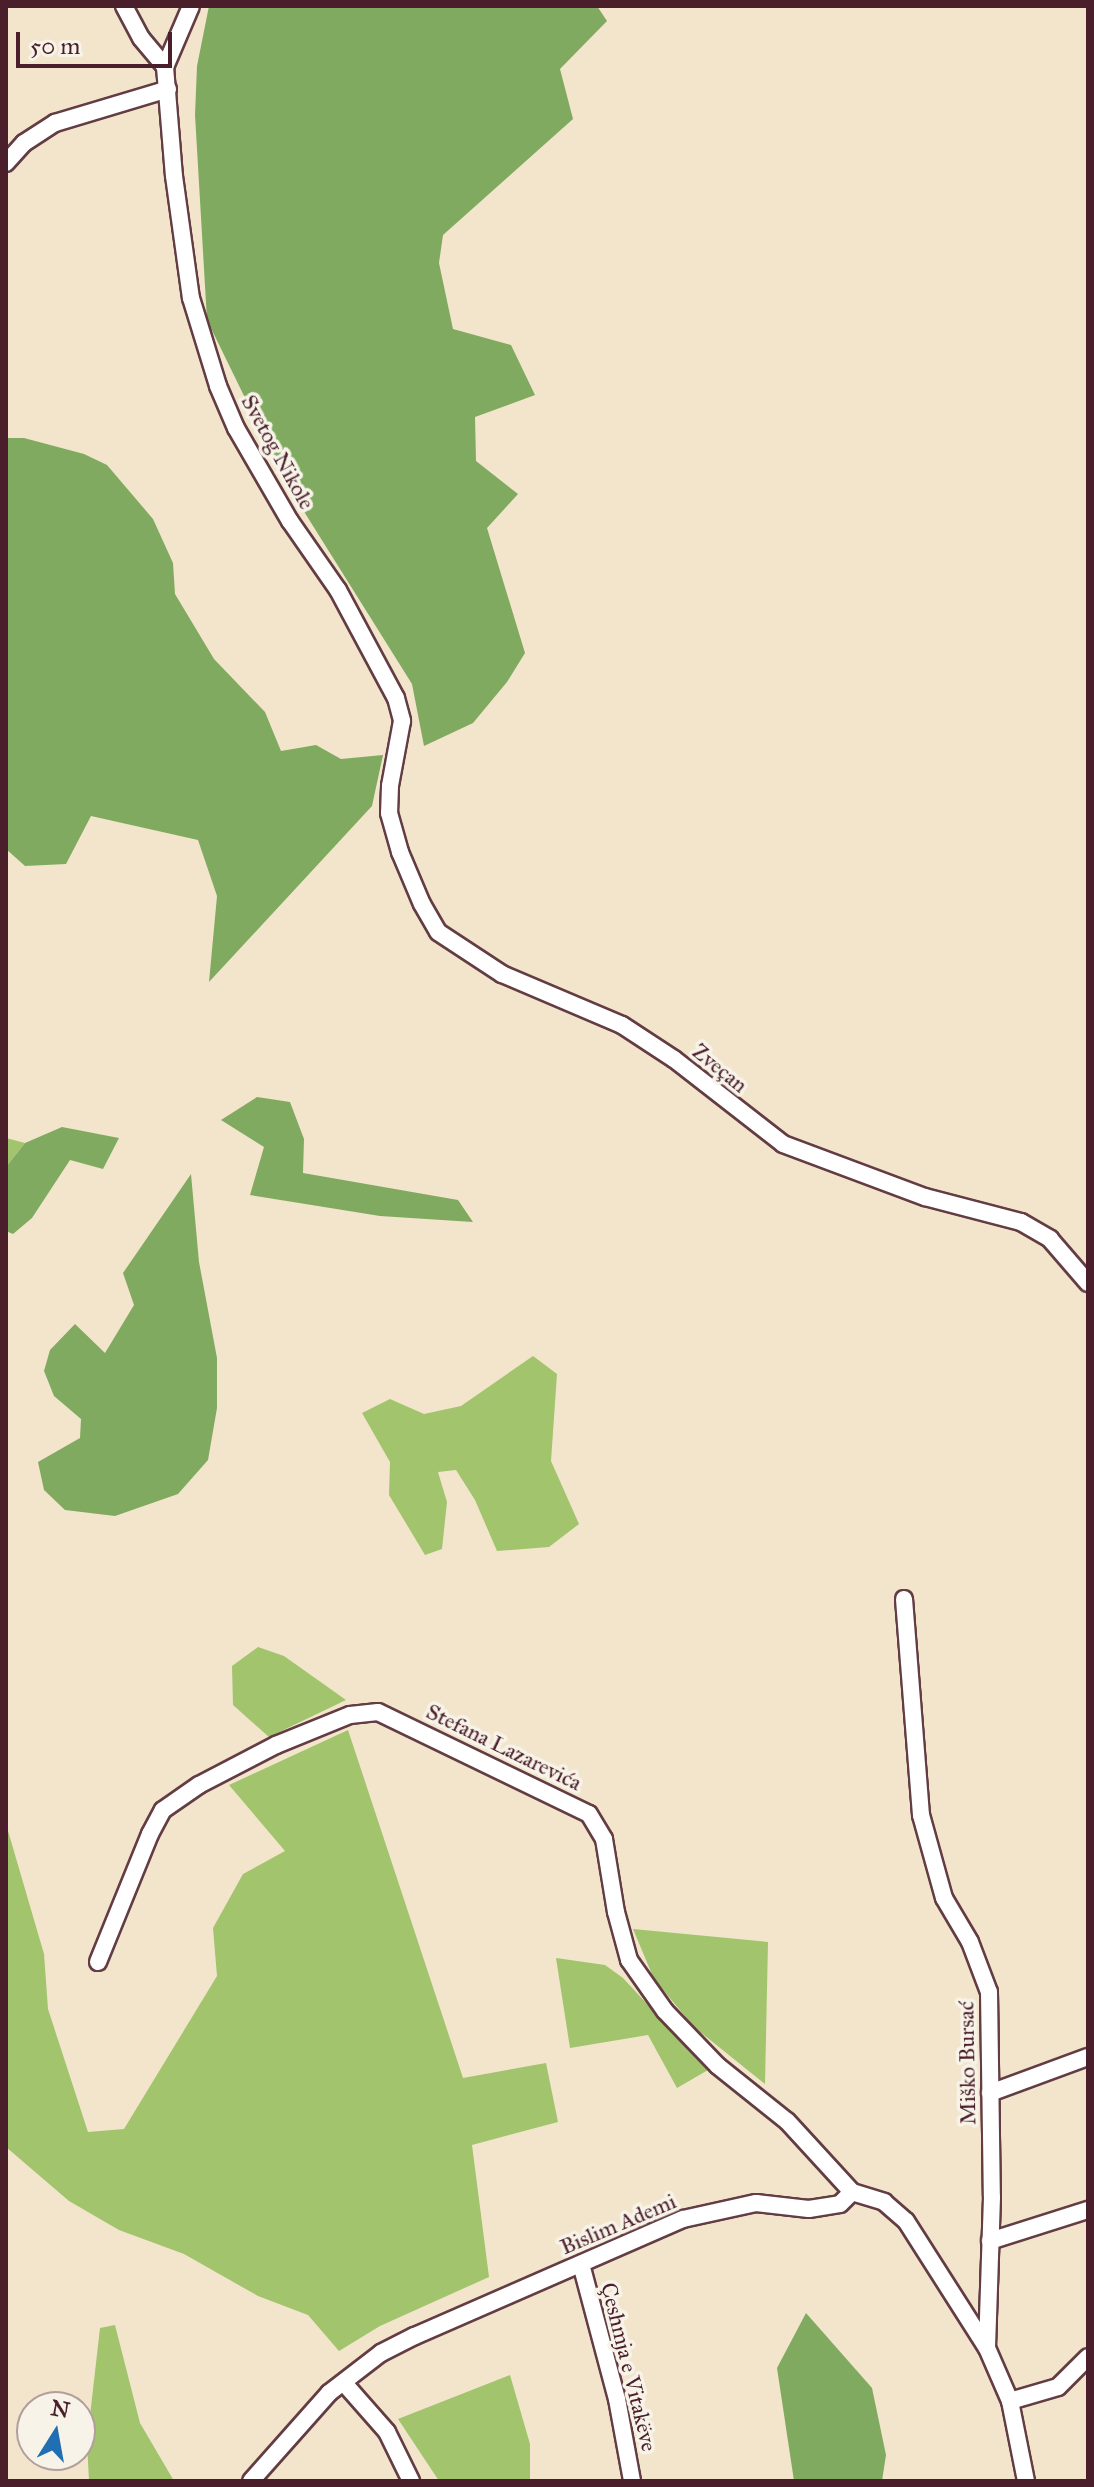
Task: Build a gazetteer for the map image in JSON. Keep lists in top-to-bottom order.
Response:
{
  "streets": {
    "street": [
      "Svetog Nikole",
      "Zveçan",
      "Stefana Lazarevića",
      "Miško Bursać",
      "Bislim Ademi",
      "Çeshmja e Vitakëve"
    ]
  },
  "crossings": [
    ["Svetog Nikole", "Zveçan"],
    ["Stefana Lazarevića", "Bislim Ademi"],
    ["Bislim Ademi", "Çeshmja e Vitakëve"]
  ],
  "scale_bar": "50 m",
  "north": "top"
}
